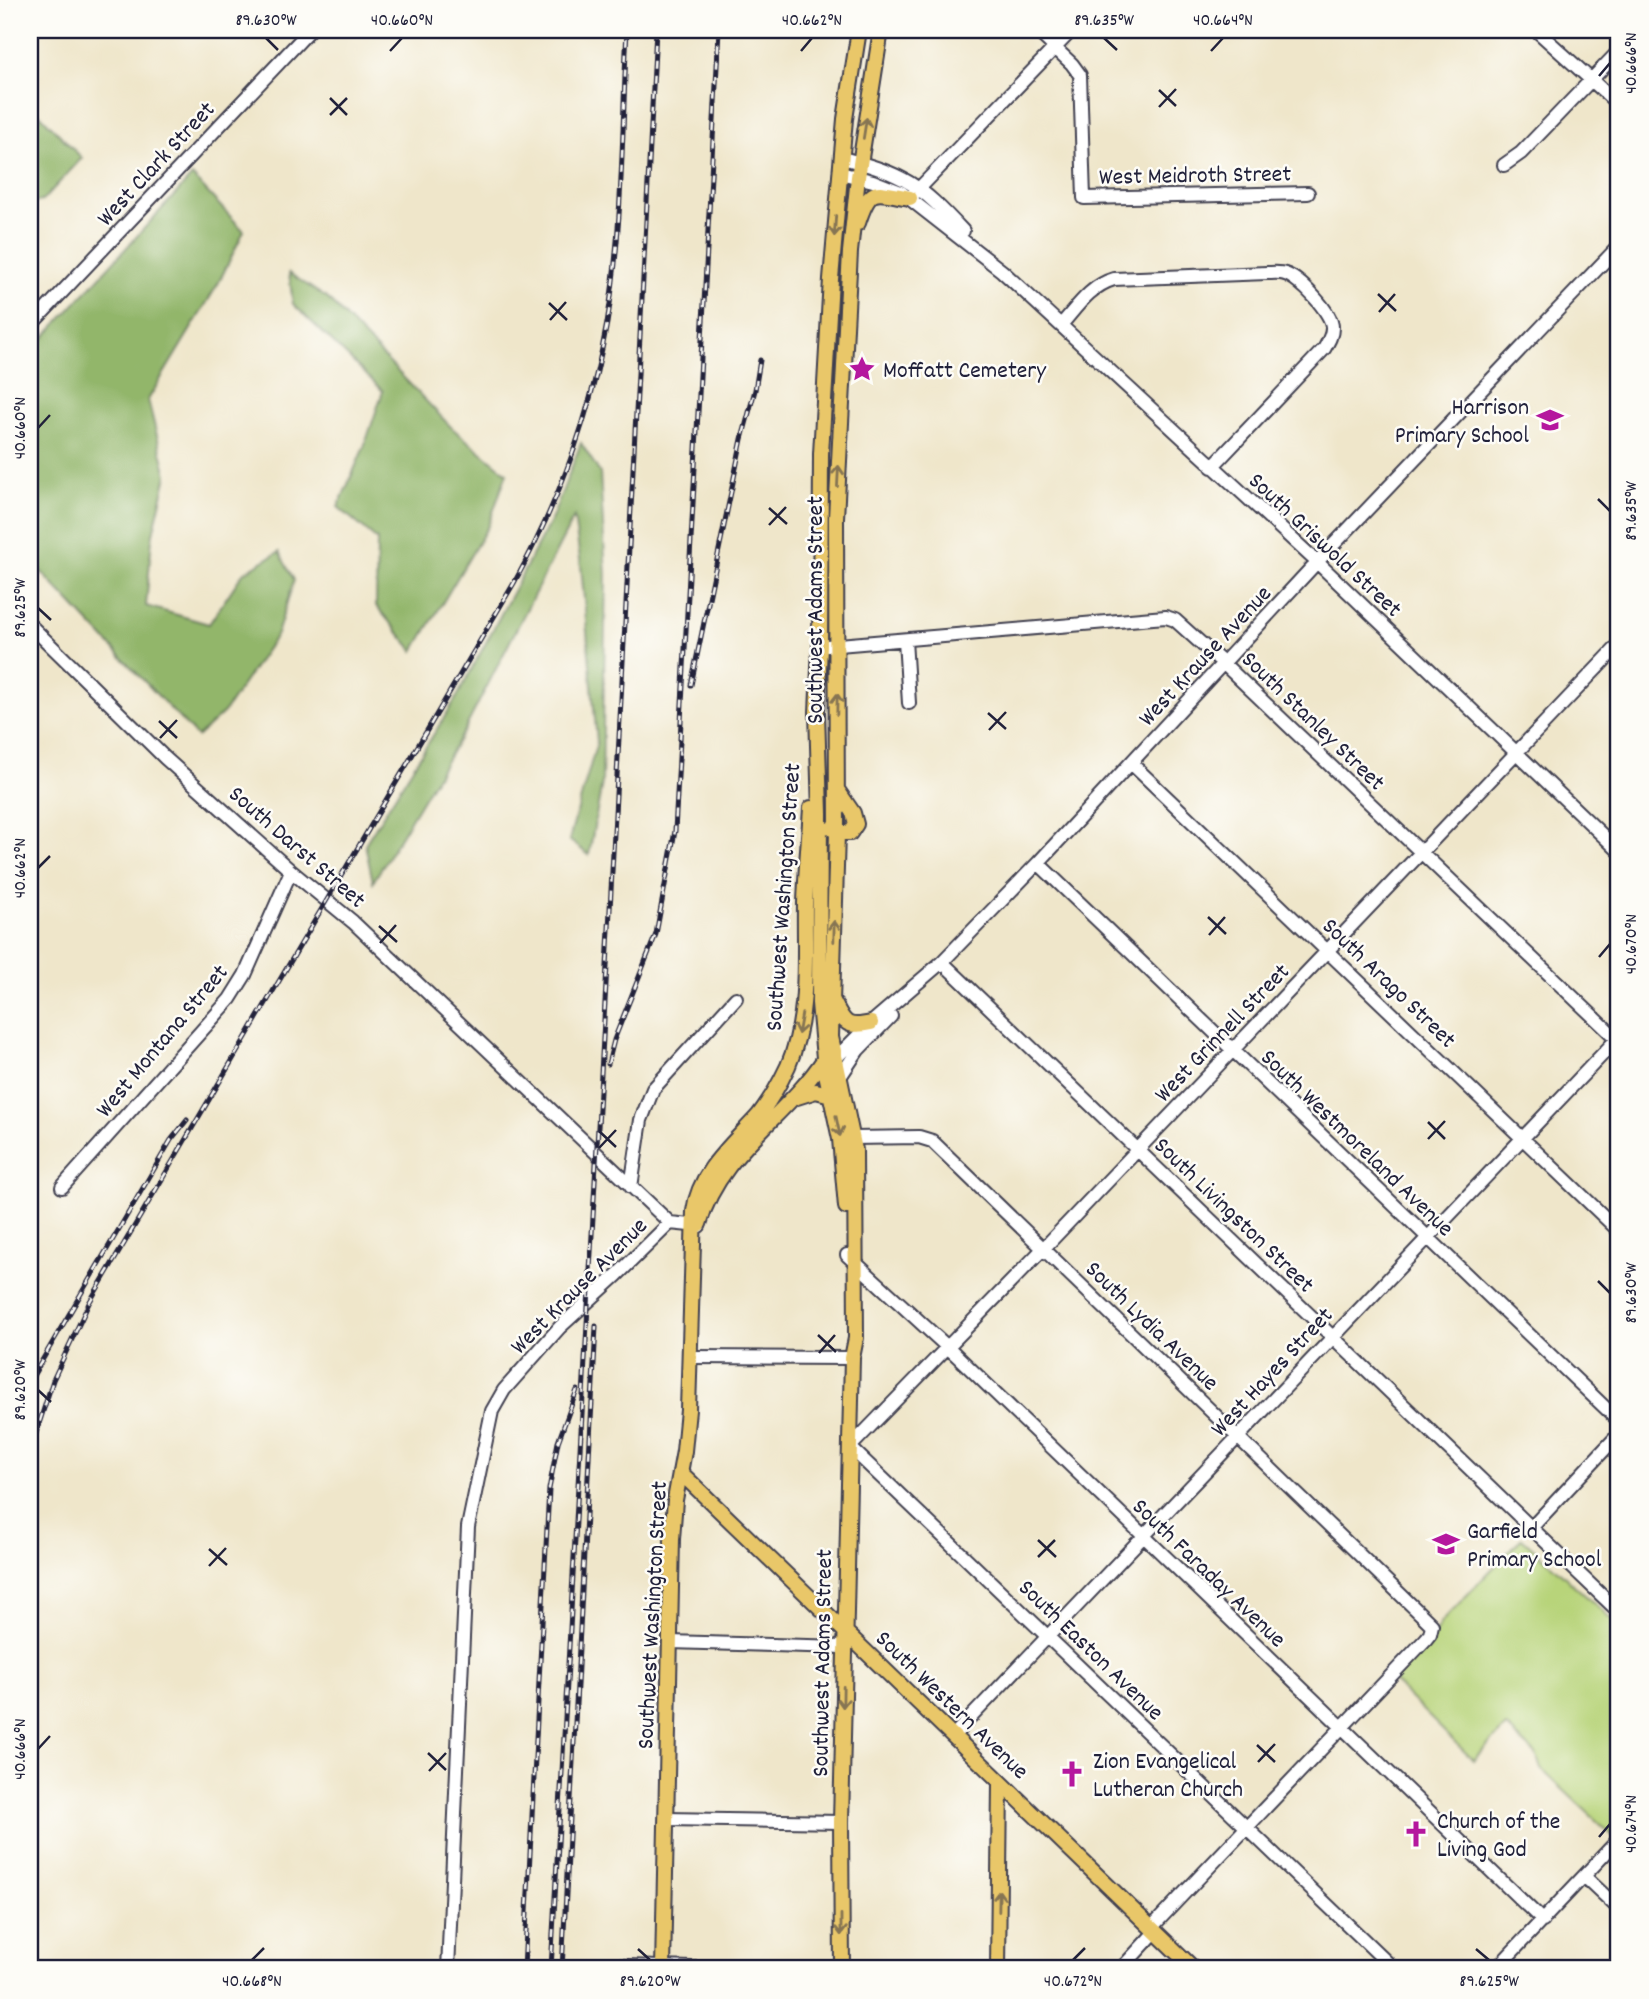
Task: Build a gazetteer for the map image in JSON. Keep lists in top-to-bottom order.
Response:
{
  "streets": {
    "main road": ["Southwest Adams Street", "Southwest Washington Street", "South Western Avenue"],
    "street": [
      "West Clark Street",
      "West Meidroth Street",
      "South Griswold Street",
      "West Krause Avenue",
      "South Stanley Street",
      "South Darst Street",
      "South Arago Street",
      "West Grinnell Street",
      "West Montana Street",
      "South Westmoreland Avenue",
      "South Livingston Street",
      "South Lydia Avenue",
      "West Hayes Street",
      "South Faraday Avenue",
      "South Easton Avenue"
    ]
  },
  "crossings": [
    ["South Griswold Street", "Southwest Adams Street"],
    ["South Griswold Street", "West Krause Avenue"],
    ["South Griswold Street", "West Grinnell Street"],
    ["Southwest Adams Street", "West Krause Avenue"],
    ["Southwest Adams Street", "South Stanley Street"],
    ["Southwest Adams Street", "Southwest Washington Street"],
    ["Southwest Adams Street", "West Grinnell Street"],
    ["Southwest Adams Street", "South Lydia Avenue"],
    ["Southwest Adams Street", "South Faraday Avenue"],
    ["Southwest Adams Street", "South Easton Avenue"],
    ["Southwest Adams Street", "South Western Avenue"],
    ["West Krause Avenue", "South Stanley Street"],
    ["West Krause Avenue", "South Darst Street"],
    ["West Krause Avenue", "Southwest Washington Street"],
    ["West Krause Avenue", "South Arago Street"],
    ["West Krause Avenue", "South Westmoreland Avenue"],
    ["West Krause Avenue", "South Livingston Street"],
    ["South Stanley Street", "West Grinnell Street"],
    ["South Stanley Street", "West Hayes Street"],
    ["South Darst Street", "West Montana Street"],
    ["Southwest Washington Street", "South Western Avenue"],
    ["South Arago Street", "West Grinnell Street"],
    ["South Arago Street", "West Hayes Street"],
    ["West Grinnell Street", "South Westmoreland Avenue"],
    ["West Grinnell Street", "South Livingston Street"],
    ["West Grinnell Street", "South Lydia Avenue"],
    ["West Grinnell Street", "South Faraday Avenue"],
    ["West Grinnell Street", "South Easton Avenue"],
    ["South Westmoreland Avenue", "West Hayes Street"],
    ["South Livingston Street", "West Hayes Street"],
    ["South Lydia Avenue", "West Hayes Street"],
    ["South Lydia Avenue", "South Faraday Avenue"],
    ["West Hayes Street", "South Faraday Avenue"],
    ["West Hayes Street", "South Easton Avenue"],
    ["West Hayes Street", "South Western Avenue"]
  ],
  "places": {
    "place": ["Moffatt Cemetery"],
    "school or university": ["Harrison Primary School", "Garfield Primary School"],
    "church": ["Zion Evangelical Lutheran Church", "Church of the Living God"]
  },
  "coordinates": [
    "89.630°W",
    "40.660°N",
    "40.662°N",
    "89.635°W",
    "40.664°N",
    "40.666°N",
    "89.625°W",
    "40.670°N",
    "89.620°W",
    "40.674°N",
    "40.668°N",
    "40.672°N"
  ]
}
